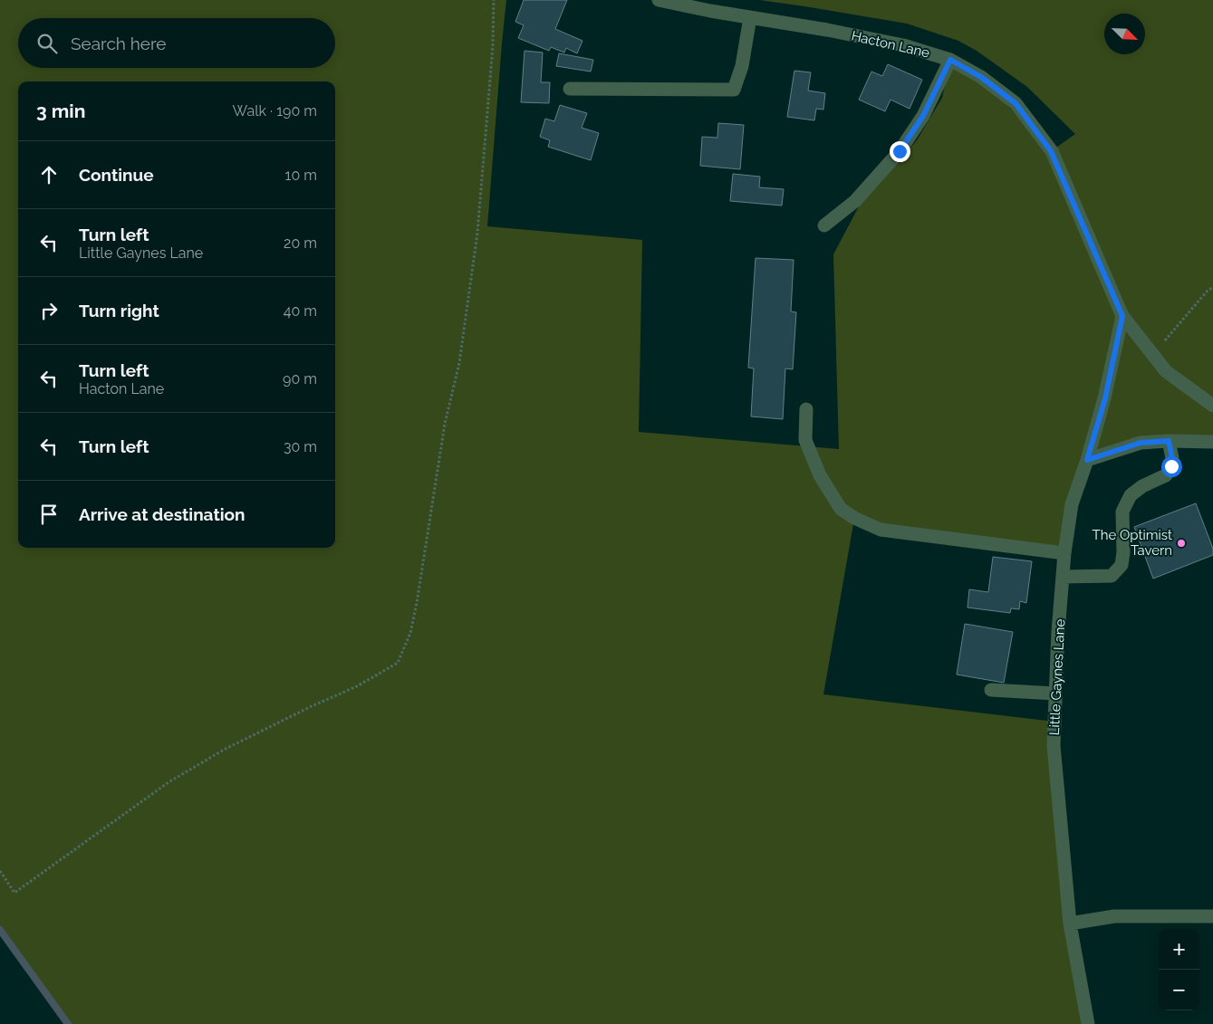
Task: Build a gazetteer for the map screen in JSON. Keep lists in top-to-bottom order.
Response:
{
  "streets": {
    "street": ["Hacton Lane", "Little Gaynes Lane"]
  },
  "crossings": [
    ["Hacton Lane", "Little Gaynes Lane"]
  ],
  "places": ["The Optimist Tavern"],
  "north": "bottom right",
  "page": {
    "search": "Search here",
    "heading": ["3 min", "Walk · 190 m"],
    "list": [
      ["Continue", "10 m"],
      ["Turn left", "Little Gaynes Lane", "20 m"],
      ["Turn right", "40 m"],
      ["Turn left", "Hacton Lane", "90 m"],
      ["Turn left", "30 m"],
      "Arrive at destination"
    ],
    "map_buttons": ["+", "−"]
  }
}
